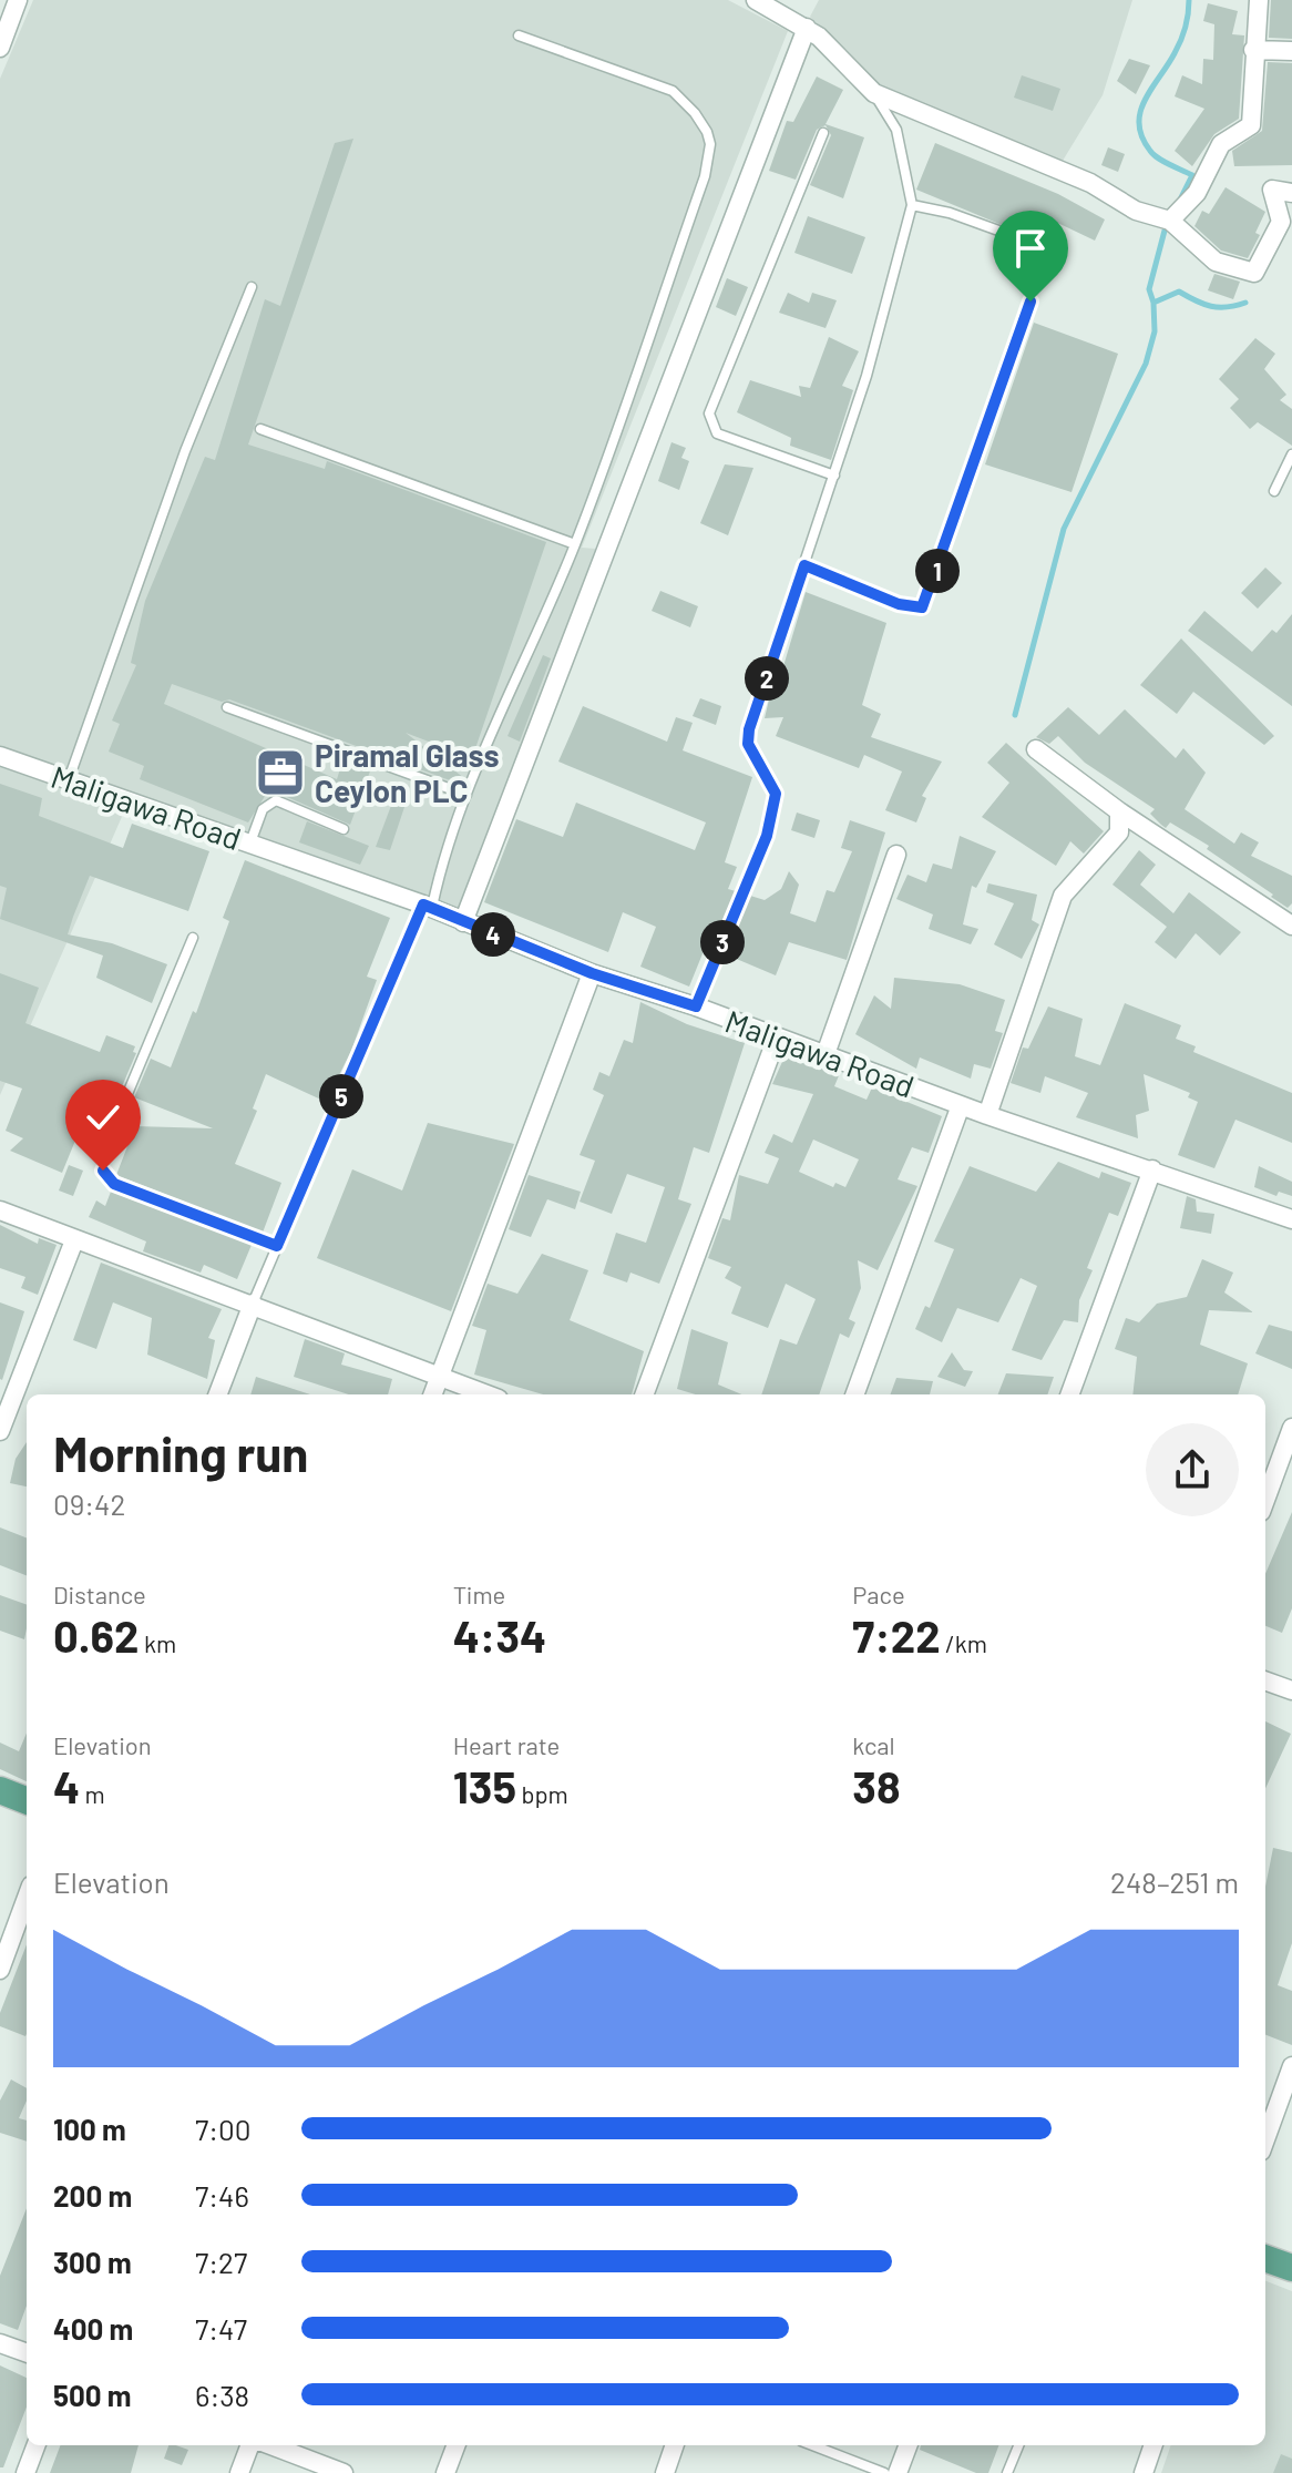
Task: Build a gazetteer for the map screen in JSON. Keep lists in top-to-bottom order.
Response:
{
  "streets": {
    "street": ["Maligawa Road"]
  },
  "places": {
    "office": ["Piramal Glass Ceylon PLC"]
  },
  "page": {
    "pins": [
      "1",
      "2",
      "4",
      "3",
      "5"
    ],
    "heading": ["Morning run", "09:42"],
    "stats": [
      ["Distance", "0.62 km"],
      ["Time", "4:34"],
      ["Pace", "7:22 /km"],
      ["Elevation", "4 m"],
      ["Heart rate", "135 bpm"],
      ["kcal", "38"]
    ],
    "chart": ["Elevation", "248–251 m"],
    "list": [
      {
        "name": "100 m",
        "note": "7:00"
      },
      {
        "name": "200 m",
        "note": "7:46"
      },
      {
        "name": "300 m",
        "note": "7:27"
      },
      {
        "name": "400 m",
        "note": "7:47"
      },
      {
        "name": "500 m",
        "note": "6:38"
      }
    ]
  }
}
